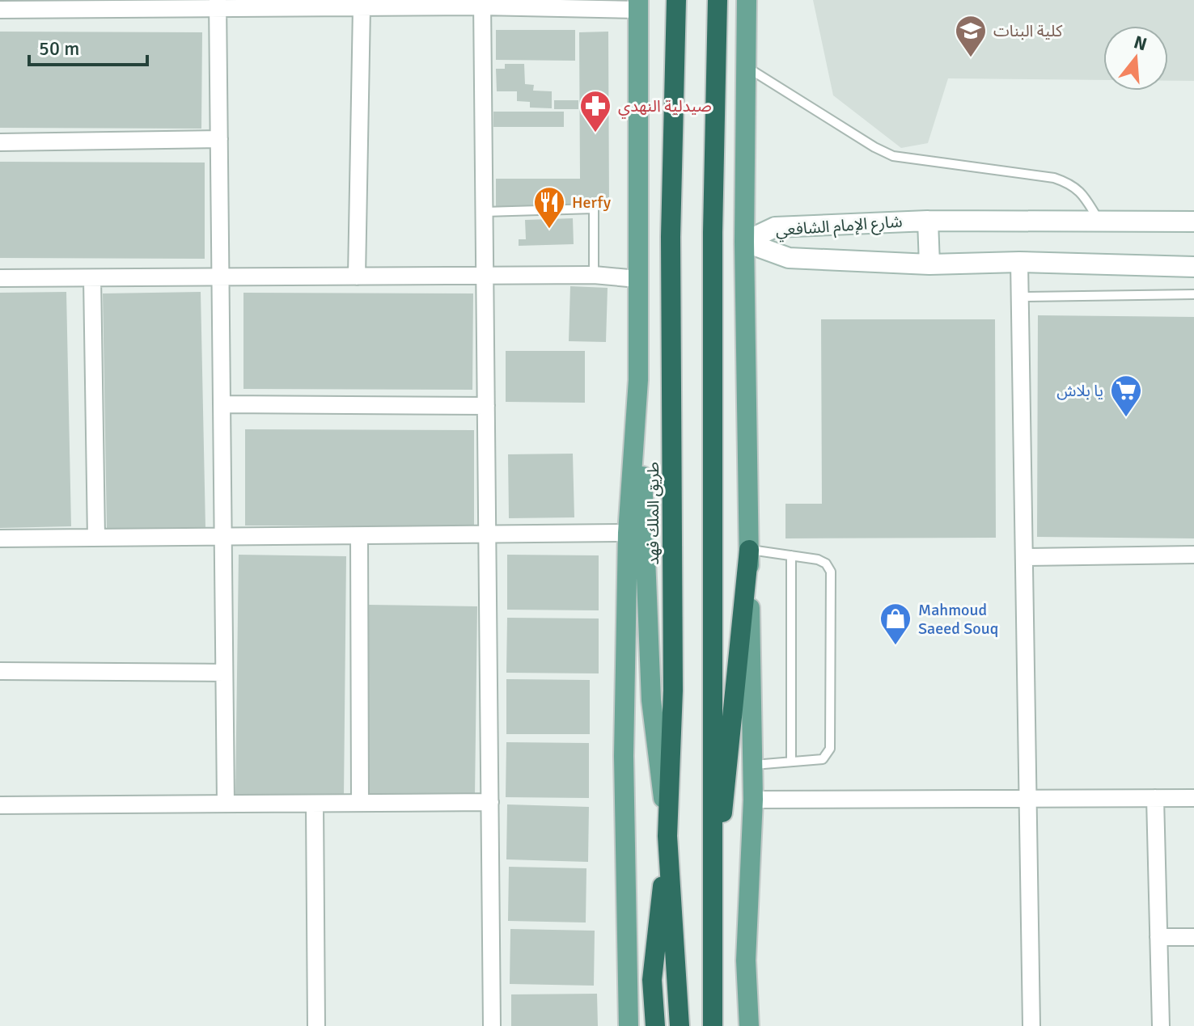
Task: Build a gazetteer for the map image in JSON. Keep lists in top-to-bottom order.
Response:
{
  "streets": {
    "highway": ["طريق الملك فهد"],
    "main road": ["شارع الإمام الشافعي"]
  },
  "places": {
    "school or university": ["كلية البنات"],
    "pharmacy": ["صيدلية النهدي"],
    "restaurant": ["Herfy"],
    "supermarket": ["يا بلاش"],
    "shop": ["Mahmoud Saeed Souq"]
  },
  "scale_bar": "50 m",
  "north": "top"
}
